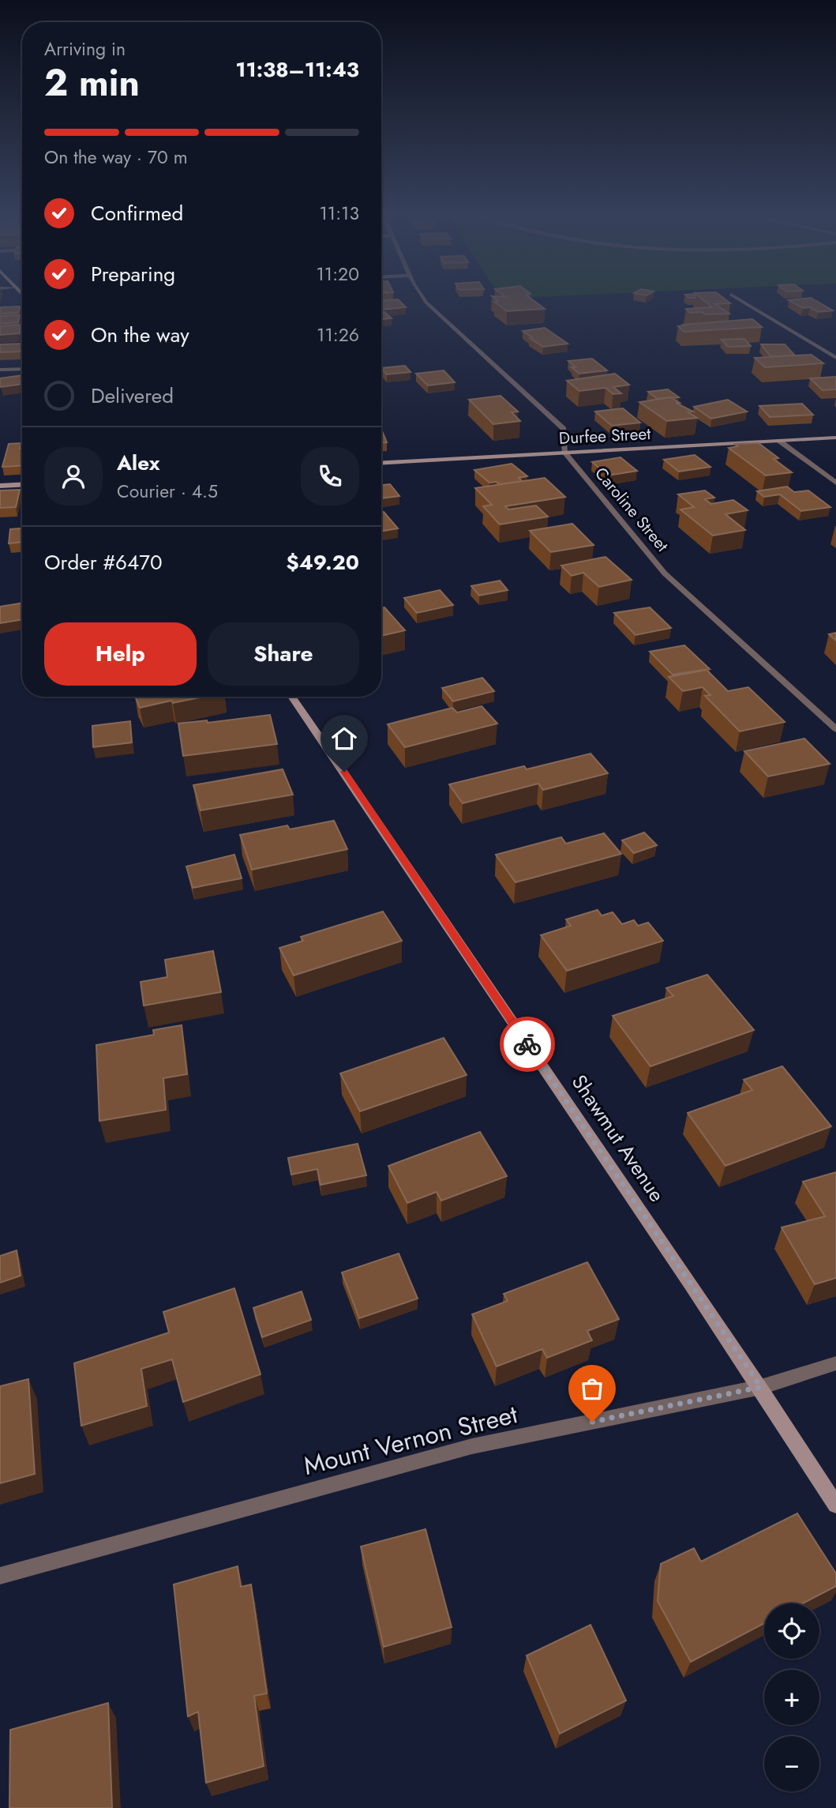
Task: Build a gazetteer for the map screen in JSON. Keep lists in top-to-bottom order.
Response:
{
  "streets": {
    "main road": ["Durfee Street", "Shawmut Avenue"],
    "street": ["Caroline Street", "Mount Vernon Street"]
  },
  "crossings": [
    ["Durfee Street", "Caroline Street"],
    ["Shawmut Avenue", "Mount Vernon Street"]
  ],
  "page": {
    "heading": ["2 min", "Arriving in", "11:38–11:43"],
    "panel": [
      "Alex",
      "Courier · 4.5",
      "Order #6470",
      "$49.20"
    ],
    "bar": "On the way · 70 m",
    "list": [
      ["Confirmed", "11:13"],
      ["Preparing", "11:20"],
      ["On the way", "11:26"],
      "Delivered"
    ],
    "buttons": ["Help", "Share"],
    "map_buttons": ["+", "−"]
  }
}
